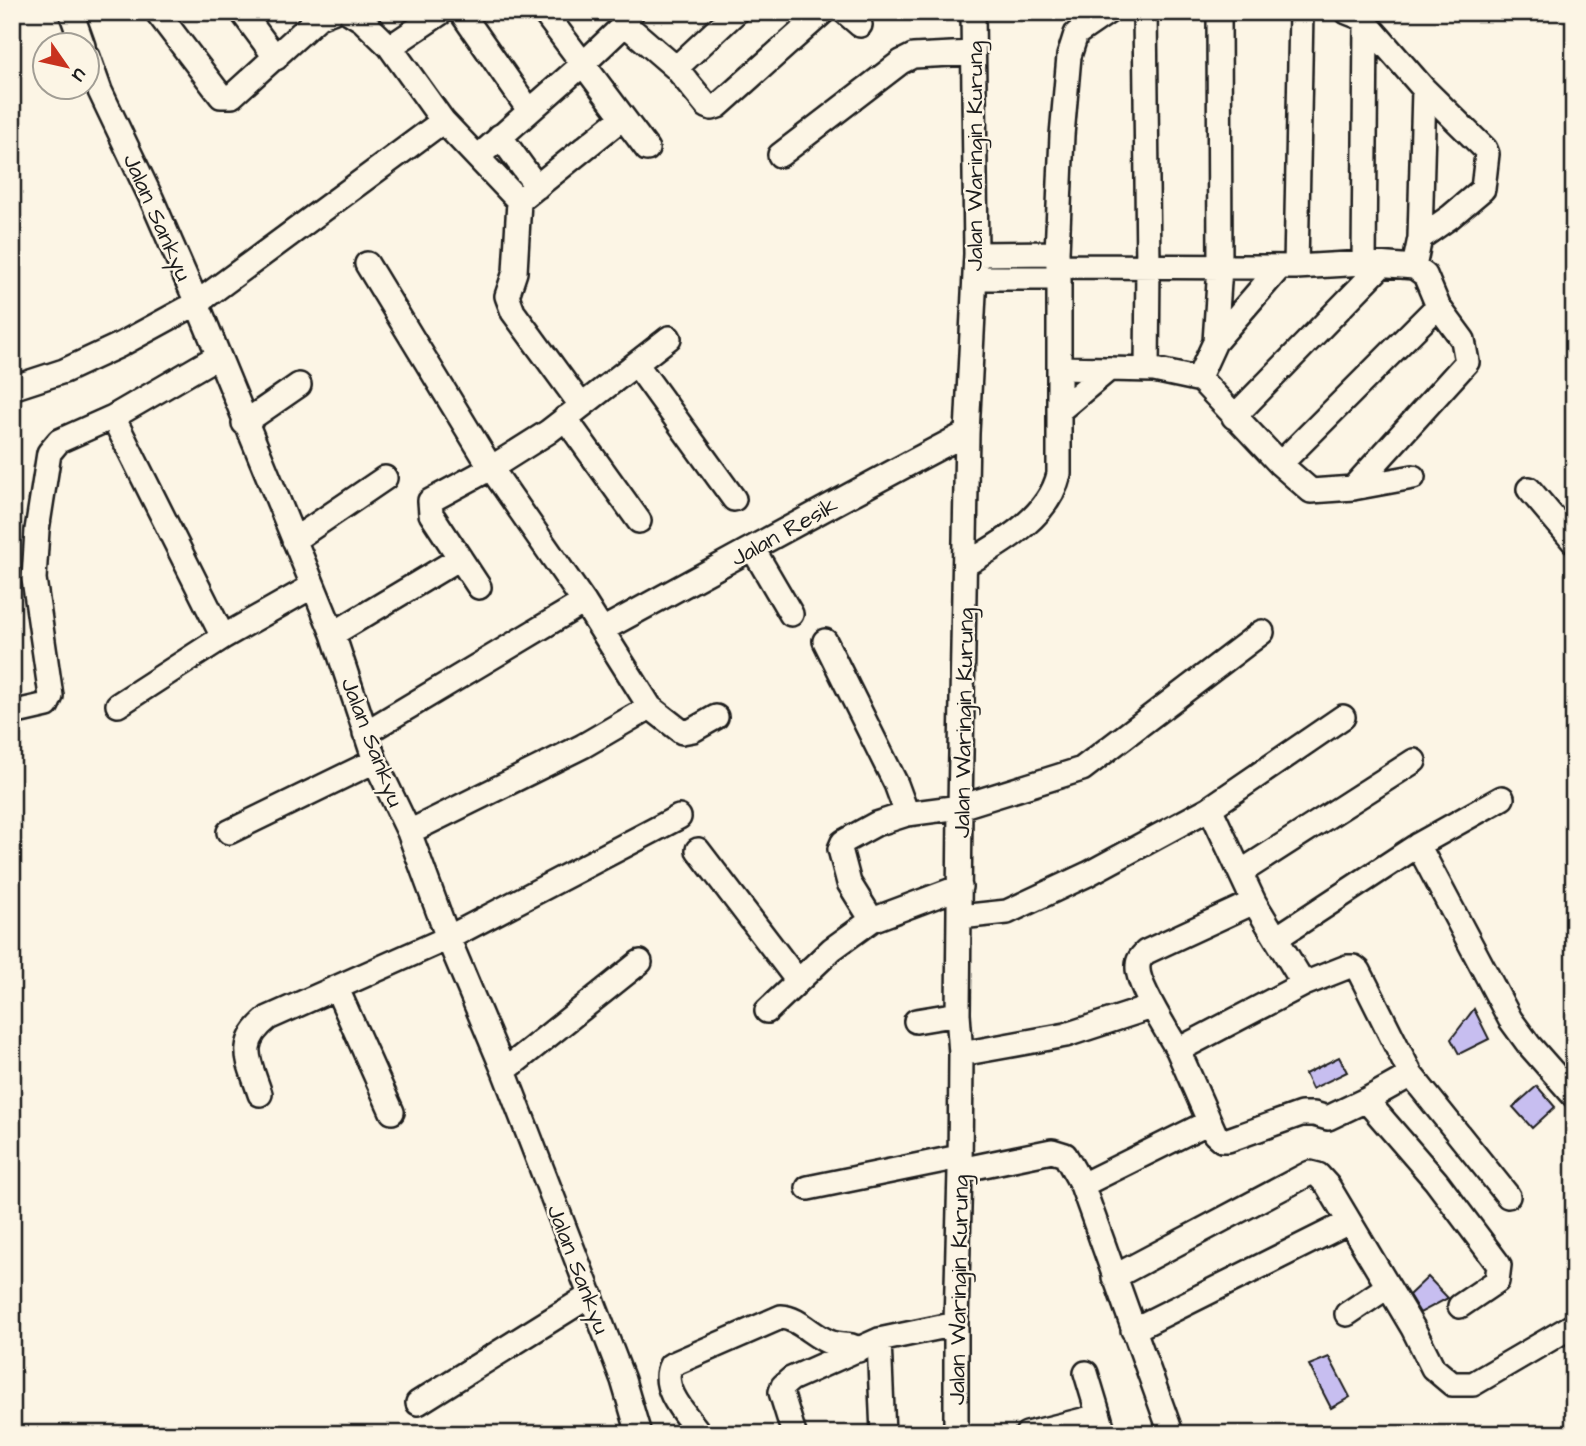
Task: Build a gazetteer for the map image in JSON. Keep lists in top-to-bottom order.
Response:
{
  "streets": {
    "street": ["Jalan Waringin Kurung", "Jalan Sankyu", "Jalan Resik"]
  },
  "crossings": [
    ["Jalan Waringin Kurung", "Jalan Resik"]
  ],
  "north": "bottom right"
}
